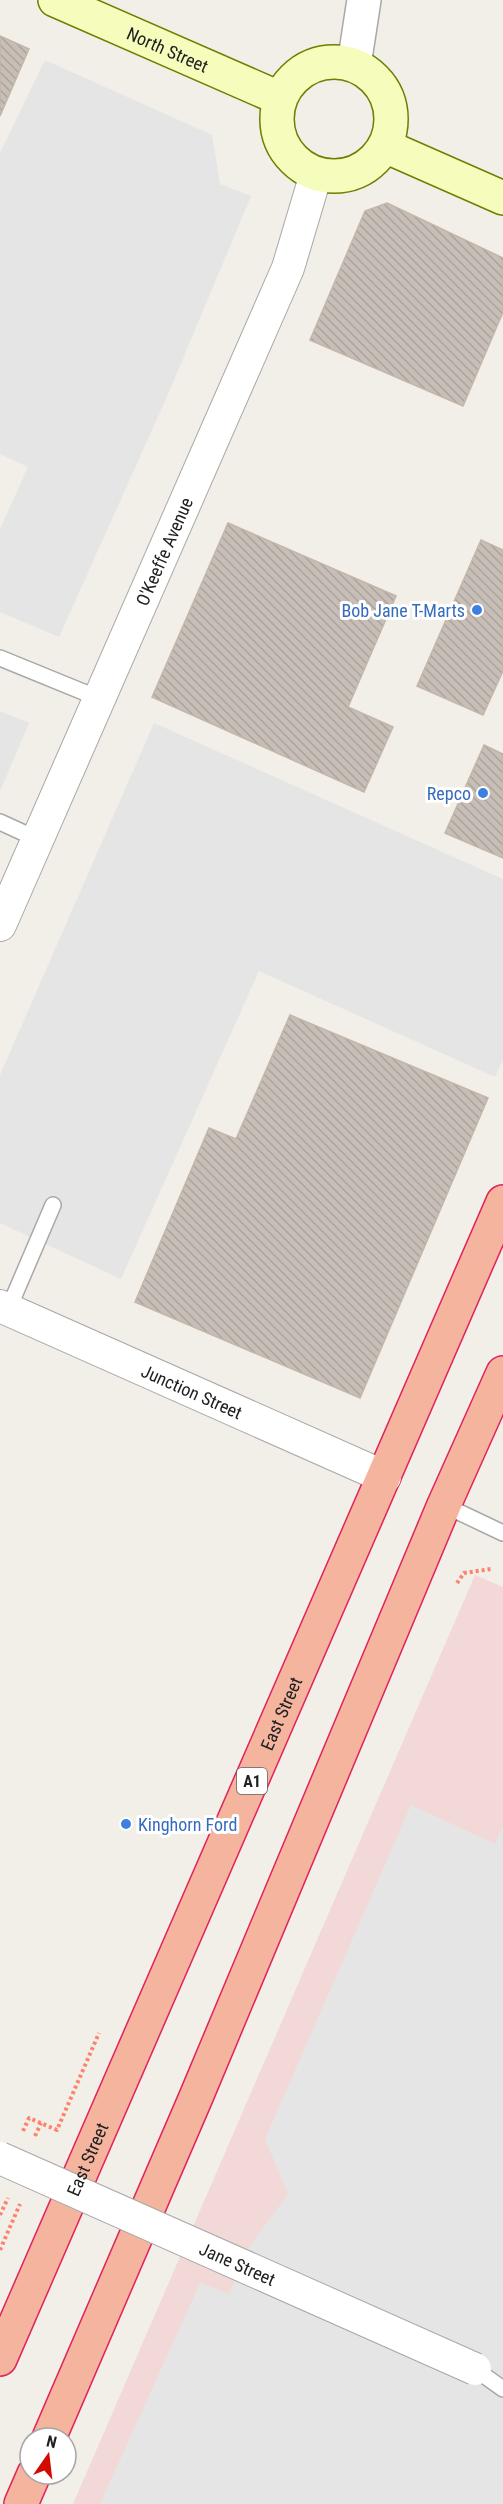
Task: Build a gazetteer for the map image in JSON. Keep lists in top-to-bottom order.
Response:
{
  "streets": {
    "highway": ["East Street", "A1"],
    "main road": ["North Street"],
    "street": ["O'Keeffe Avenue", "Junction Street", "Jane Street"]
  },
  "crossings": [
    ["North Street", "O'Keeffe Avenue"],
    ["Junction Street", "East Street"]
  ],
  "places": ["Bob Jane T-Marts", "Repco", "Kinghorn Ford"],
  "north": "top"
}
